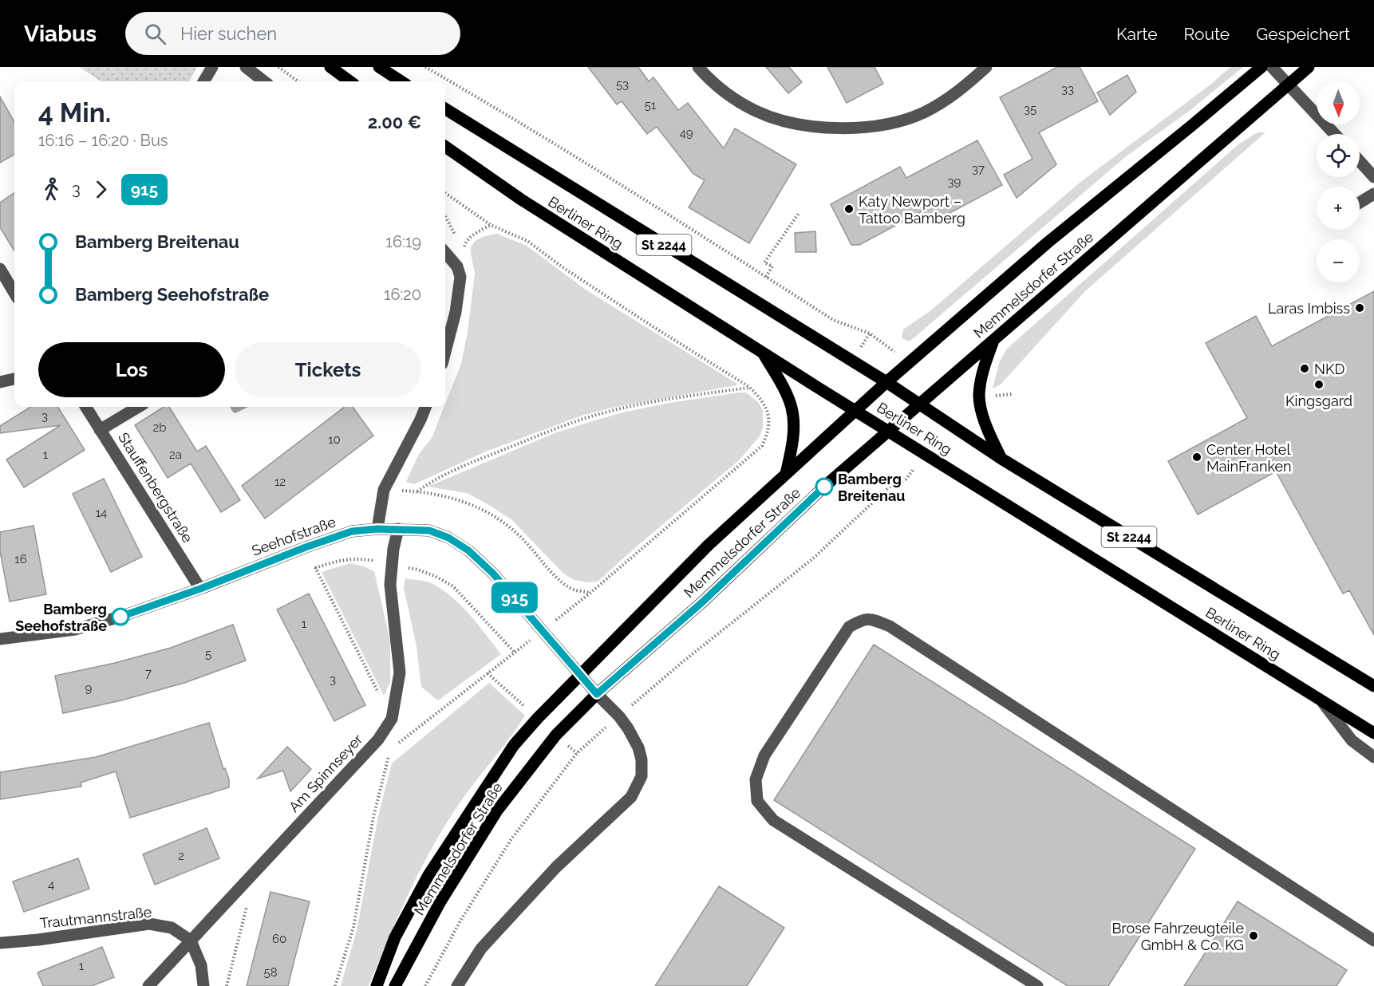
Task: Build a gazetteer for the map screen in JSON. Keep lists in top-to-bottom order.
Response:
{
  "streets": {
    "main road": ["Berliner Ring", "St 2244", "Memmelsdorfer Straße"],
    "street": [
      "Stauffenbergstraße",
      "Seehofstraße",
      "Am Spinnseyer",
      "Trautmannstraße"
    ]
  },
  "crossings": [
    ["Berliner Ring", "Memmelsdorfer Straße"],
    ["Memmelsdorfer Straße", "Seehofstraße"],
    ["Stauffenbergstraße", "Seehofstraße"],
    ["Seehofstraße", "Am Spinnseyer"],
    ["Am Spinnseyer", "Trautmannstraße"]
  ],
  "places": [
    "Katy Newport – Tattoo Bamberg",
    "Laras Imbiss",
    "NKD",
    "Kingsgard",
    "Center Hotel MainFranken",
    "Bamberg Breitenau",
    "Bamberg Seehofstraße",
    "Brose Fahrzeugteile GmbH & Co. KG"
  ],
  "lines": ["bus line 915"],
  "house_numbers": [
    "53",
    "33",
    "51",
    "35",
    "49",
    "37",
    "39",
    "3",
    "2b",
    "10",
    "1",
    "2a",
    "12",
    "14",
    "16",
    "1",
    "5",
    "7",
    "3",
    "9",
    "2",
    "4",
    "60",
    "1",
    "58"
  ],
  "north": "bottom",
  "page": {
    "header": "Viabus",
    "search": "Hier suchen",
    "nav": ["Karte", "Route", "Gespeichert"],
    "on_map": "915",
    "map_buttons": ["+", "−"],
    "heading": ["4 Min.", "16:16 – 16:20 · Bus", "2.00 €"],
    "legs": ["3", "915"],
    "list": [
      {
        "name": "Bamberg Breitenau",
        "value": "16:19"
      },
      {
        "name": "Bamberg Seehofstraße",
        "value": "16:20"
      }
    ],
    "buttons": ["Los", "Tickets"]
  }
}
